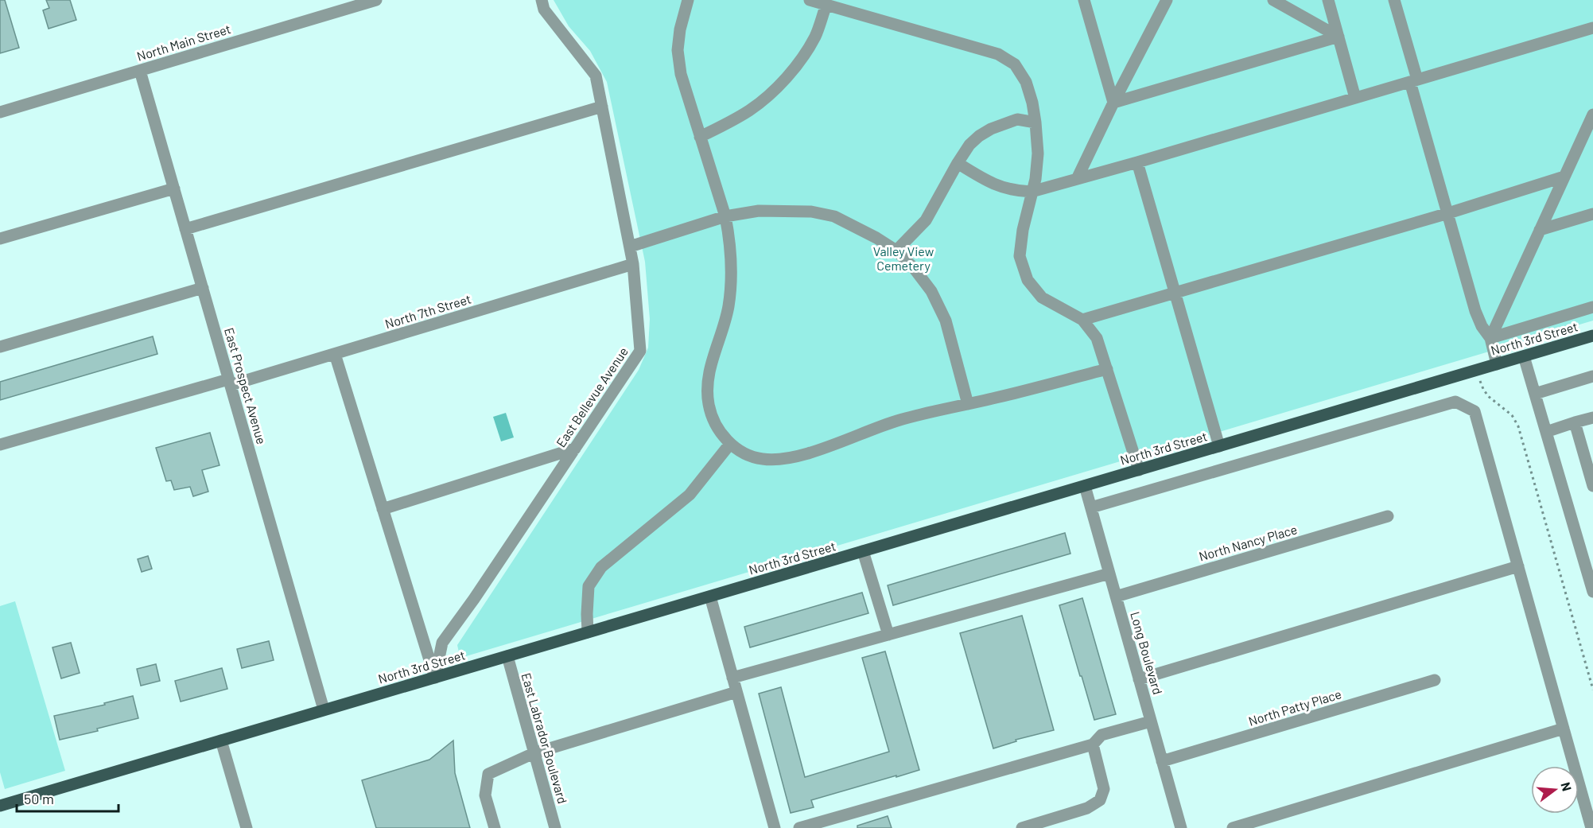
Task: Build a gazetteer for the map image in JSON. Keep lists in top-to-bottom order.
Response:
{
  "streets": {
    "main road": ["North 3rd Street"],
    "street": [
      "North Main Street",
      "North 7th Street",
      "East Prospect Avenue",
      "East Bellevue Avenue",
      "North Nancy Place",
      "Long Boulevard",
      "North Patty Place",
      "East Labrador Boulevard"
    ]
  },
  "crossings": [
    ["North Main Street", "East Prospect Avenue"],
    ["North 7th Street", "East Prospect Avenue"],
    ["North 7th Street", "East Bellevue Avenue"],
    ["North 3rd Street", "East Prospect Avenue"],
    ["North 3rd Street", "East Bellevue Avenue"],
    ["North 3rd Street", "Long Boulevard"],
    ["North 3rd Street", "East Labrador Boulevard"],
    ["North Nancy Place", "Long Boulevard"],
    ["Long Boulevard", "North Patty Place"]
  ],
  "parks": ["Valley View Cemetery"],
  "scale_bar": "50 m",
  "north": "right"
}
